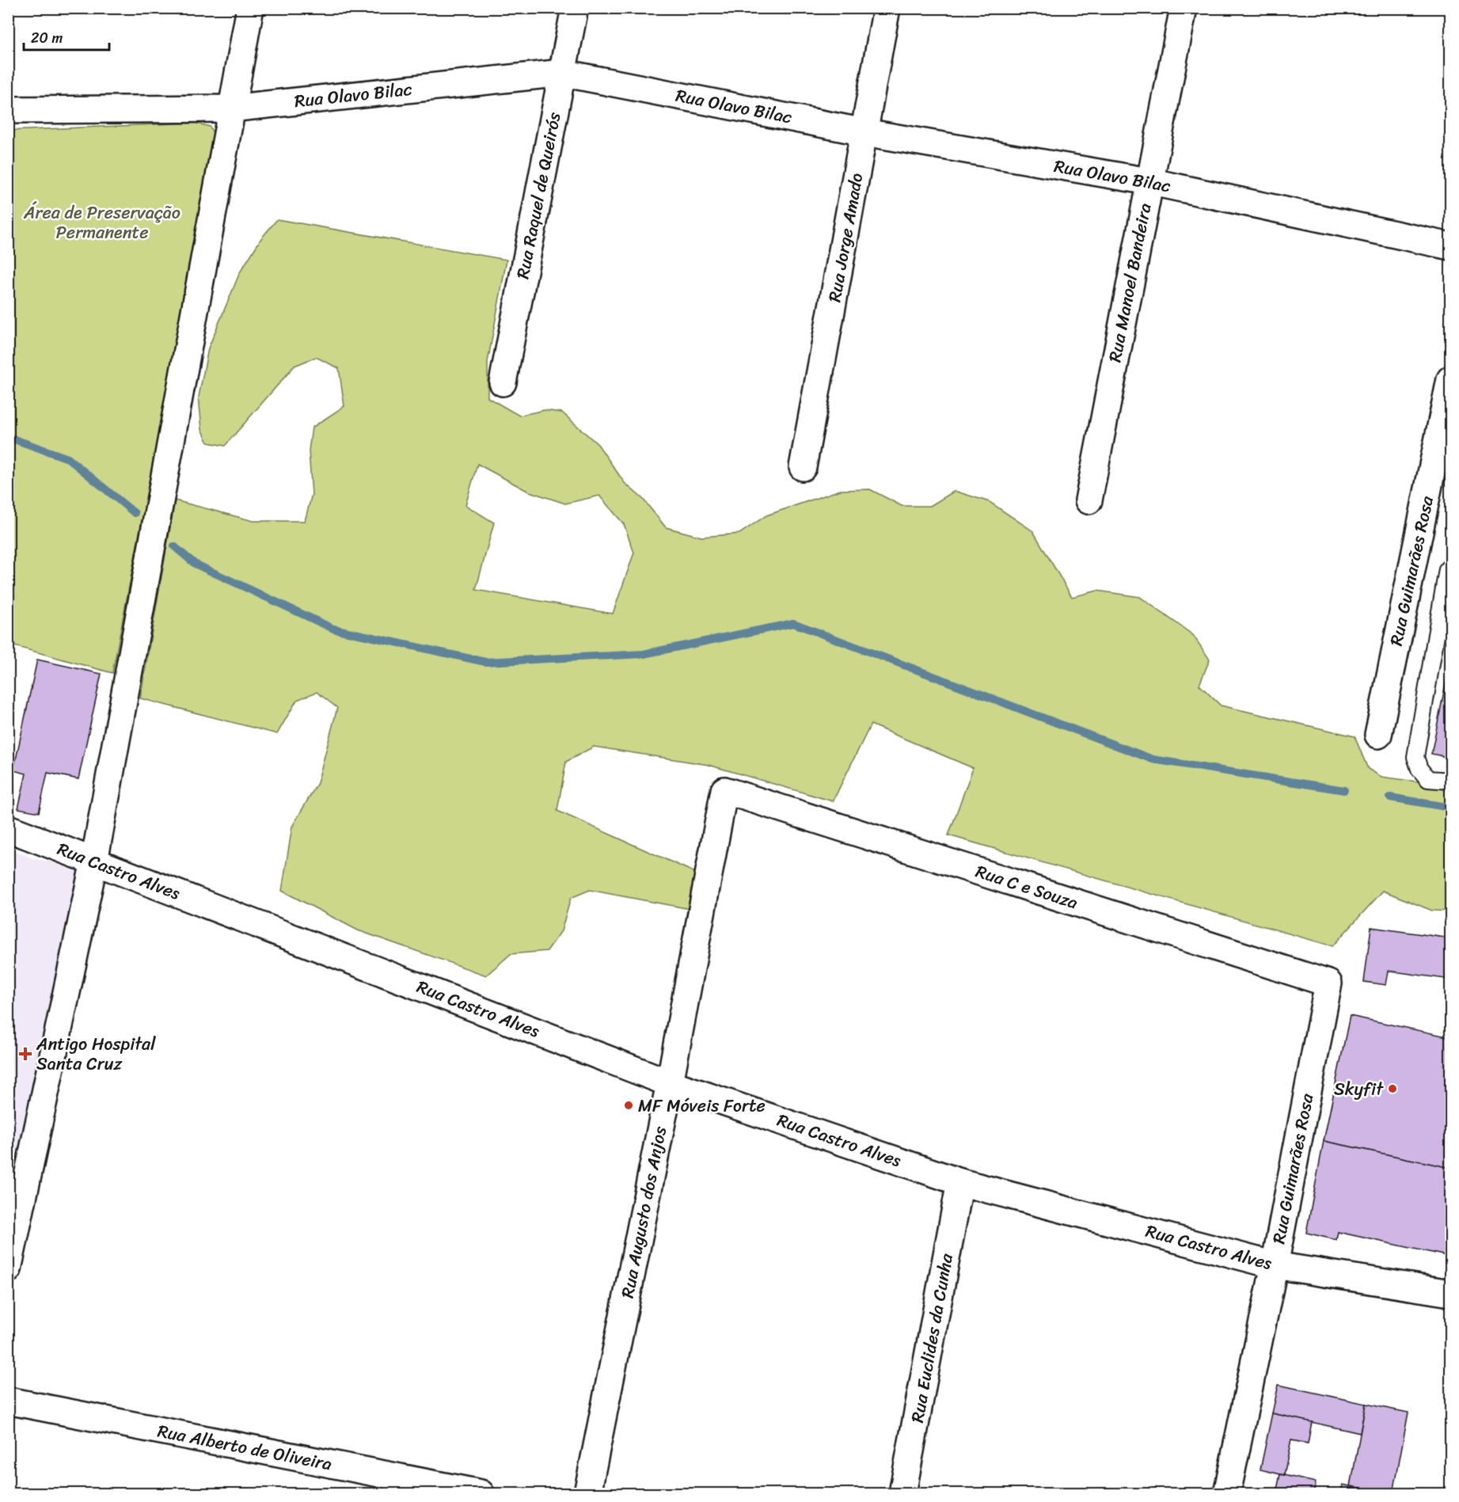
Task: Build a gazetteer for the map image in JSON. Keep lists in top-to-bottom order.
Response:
{
  "streets": {
    "street": [
      "Rua Olavo Bilac",
      "Rua Raquel de Queirós",
      "Rua Jorge Amado",
      "Rua Manoel Bandeira",
      "Rua Guimarães Rosa",
      "Rua Castro Alves",
      "Rua C e Souza",
      "Rua Augusto dos Anjos",
      "Rua Euclides da Cunha",
      "Rua Alberto de Oliveira"
    ]
  },
  "crossings": [
    ["Rua Olavo Bilac", "Rua Raquel de Queirós"],
    ["Rua Olavo Bilac", "Rua Jorge Amado"],
    ["Rua Olavo Bilac", "Rua Manoel Bandeira"],
    ["Rua Guimarães Rosa", "Rua Castro Alves"],
    ["Rua Guimarães Rosa", "Rua C e Souza"],
    ["Rua Castro Alves", "Rua Augusto dos Anjos"],
    ["Rua Castro Alves", "Rua Euclides da Cunha"],
    ["Rua C e Souza", "Rua Augusto dos Anjos"]
  ],
  "parks": ["Área de Preservação Permanente"],
  "places": {
    "health": ["Antigo Hospital Santa Cruz"],
    "other": ["Skyfit", "MF Móveis Forte"]
  },
  "scale_bar": "20 m"
}
